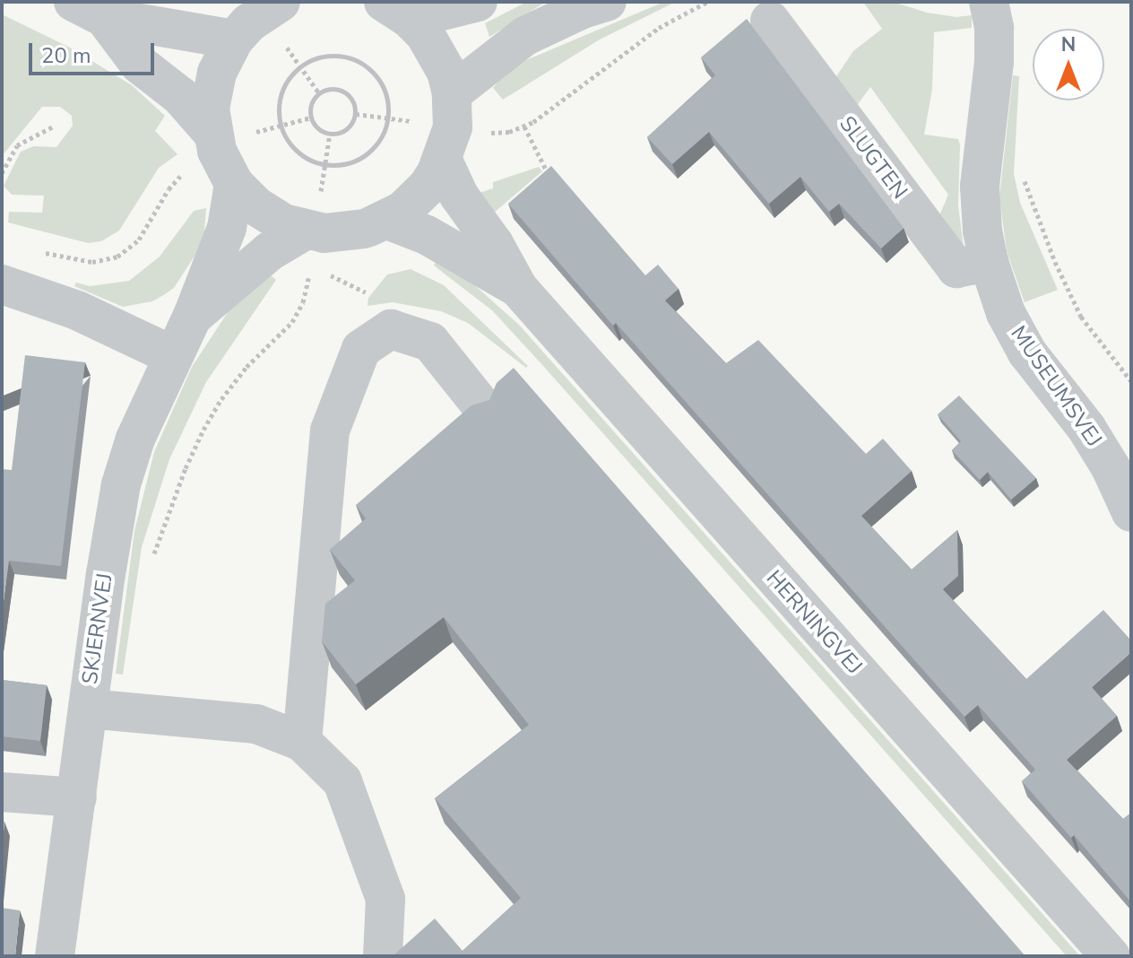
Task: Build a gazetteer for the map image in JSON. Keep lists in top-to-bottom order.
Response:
{
  "streets": {
    "street": [
      "SLUGTEN",
      "MUSEUMSVEJ",
      "HERNINGVEJ",
      "SKJERNVEJ"
    ]
  },
  "crossings": [
    ["SLUGTEN", "MUSEUMSVEJ"]
  ],
  "scale_bar": "20 m",
  "north": "top"
}
